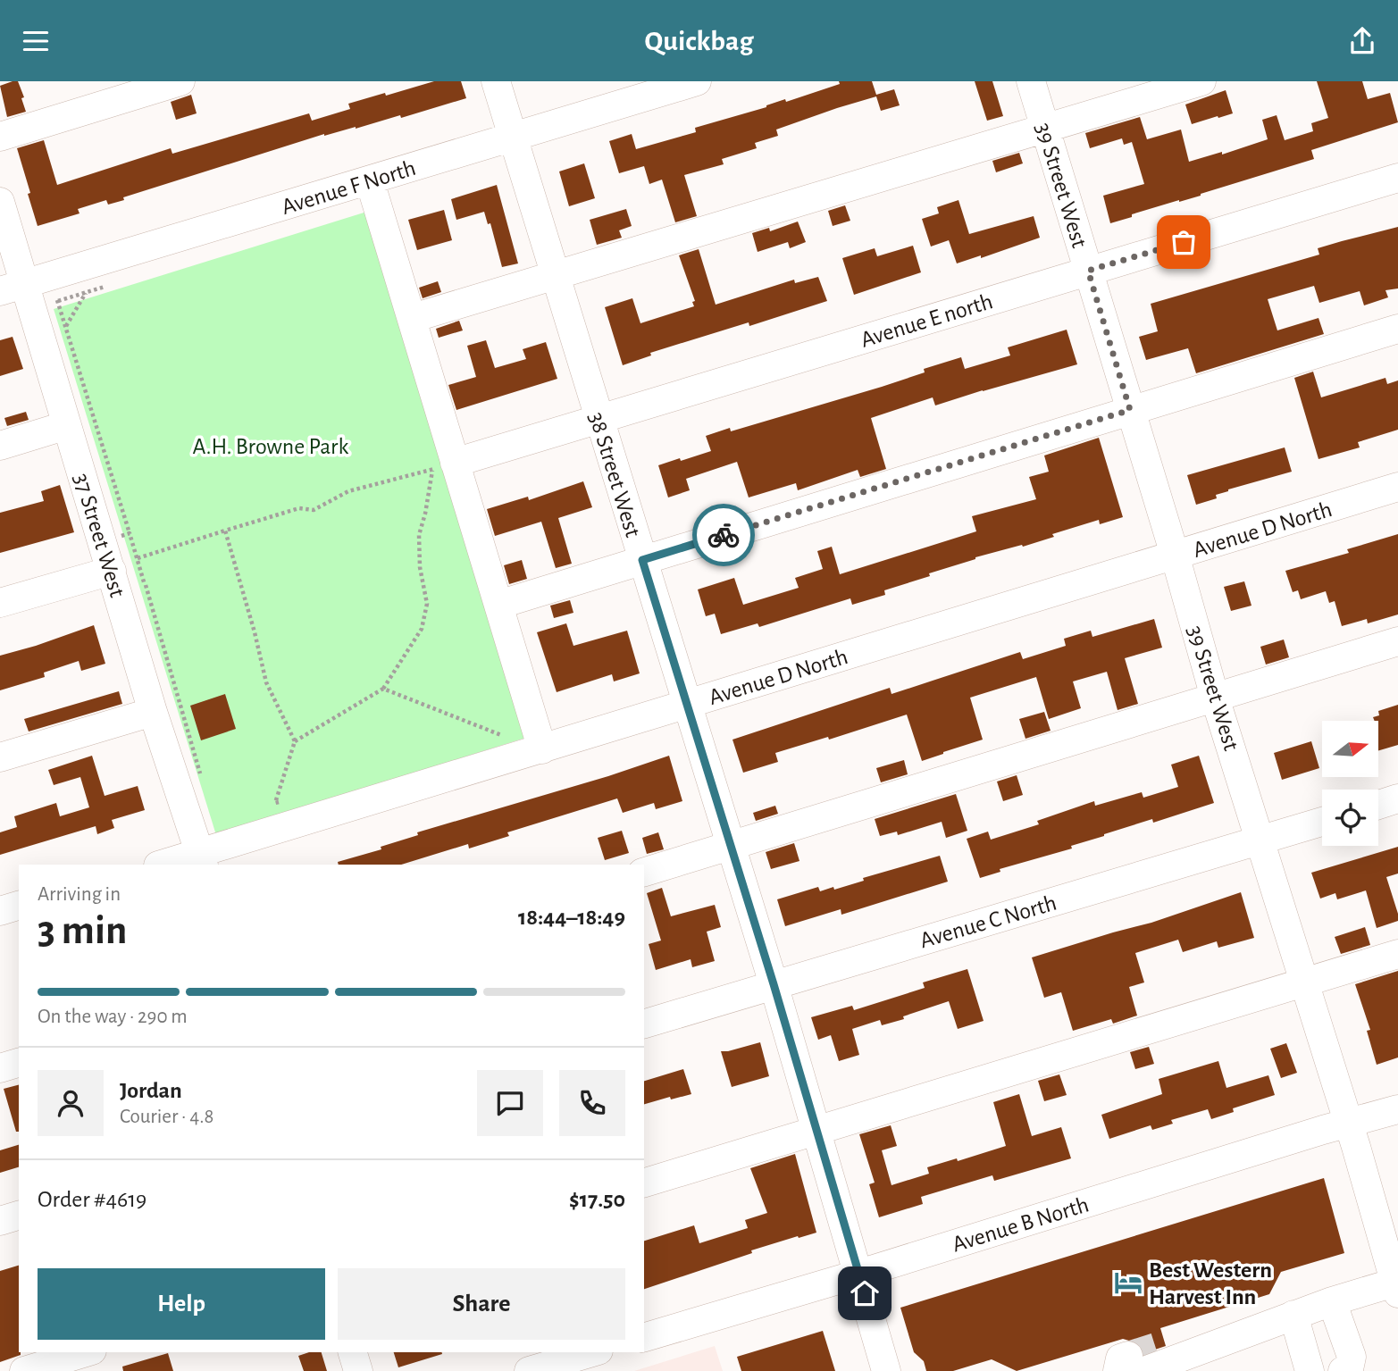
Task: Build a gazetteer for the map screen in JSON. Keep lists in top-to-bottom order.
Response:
{
  "streets": {
    "street": [
      "39 Street West",
      "Avenue F North",
      "Avenue E north",
      "38 Street West",
      "Avenue D North",
      "37 Street West",
      "Avenue C North",
      "Avenue B North"
    ]
  },
  "crossings": [
    ["39 Street West", "Avenue E north"],
    ["39 Street West", "Avenue D North"],
    ["39 Street West", "Avenue C North"],
    ["39 Street West", "Avenue B North"],
    ["Avenue F North", "38 Street West"],
    ["Avenue F North", "37 Street West"],
    ["Avenue E north", "38 Street West"],
    ["38 Street West", "Avenue D North"],
    ["38 Street West", "Avenue C North"],
    ["38 Street West", "Avenue B North"],
    ["Avenue D North", "37 Street West"]
  ],
  "parks": ["A.H. Browne Park"],
  "places": {
    "hotel": ["Best Western Harvest Inn"]
  },
  "north": "right",
  "page": {
    "header": "Quickbag",
    "heading": ["3 min", "Arriving in", "18:44–18:49"],
    "panel": [
      "Jordan",
      "Courier · 4.8",
      "Order #4619",
      "$17.50"
    ],
    "bar": "On the way · 290 m",
    "buttons": ["Help", "Share"]
  }
}
